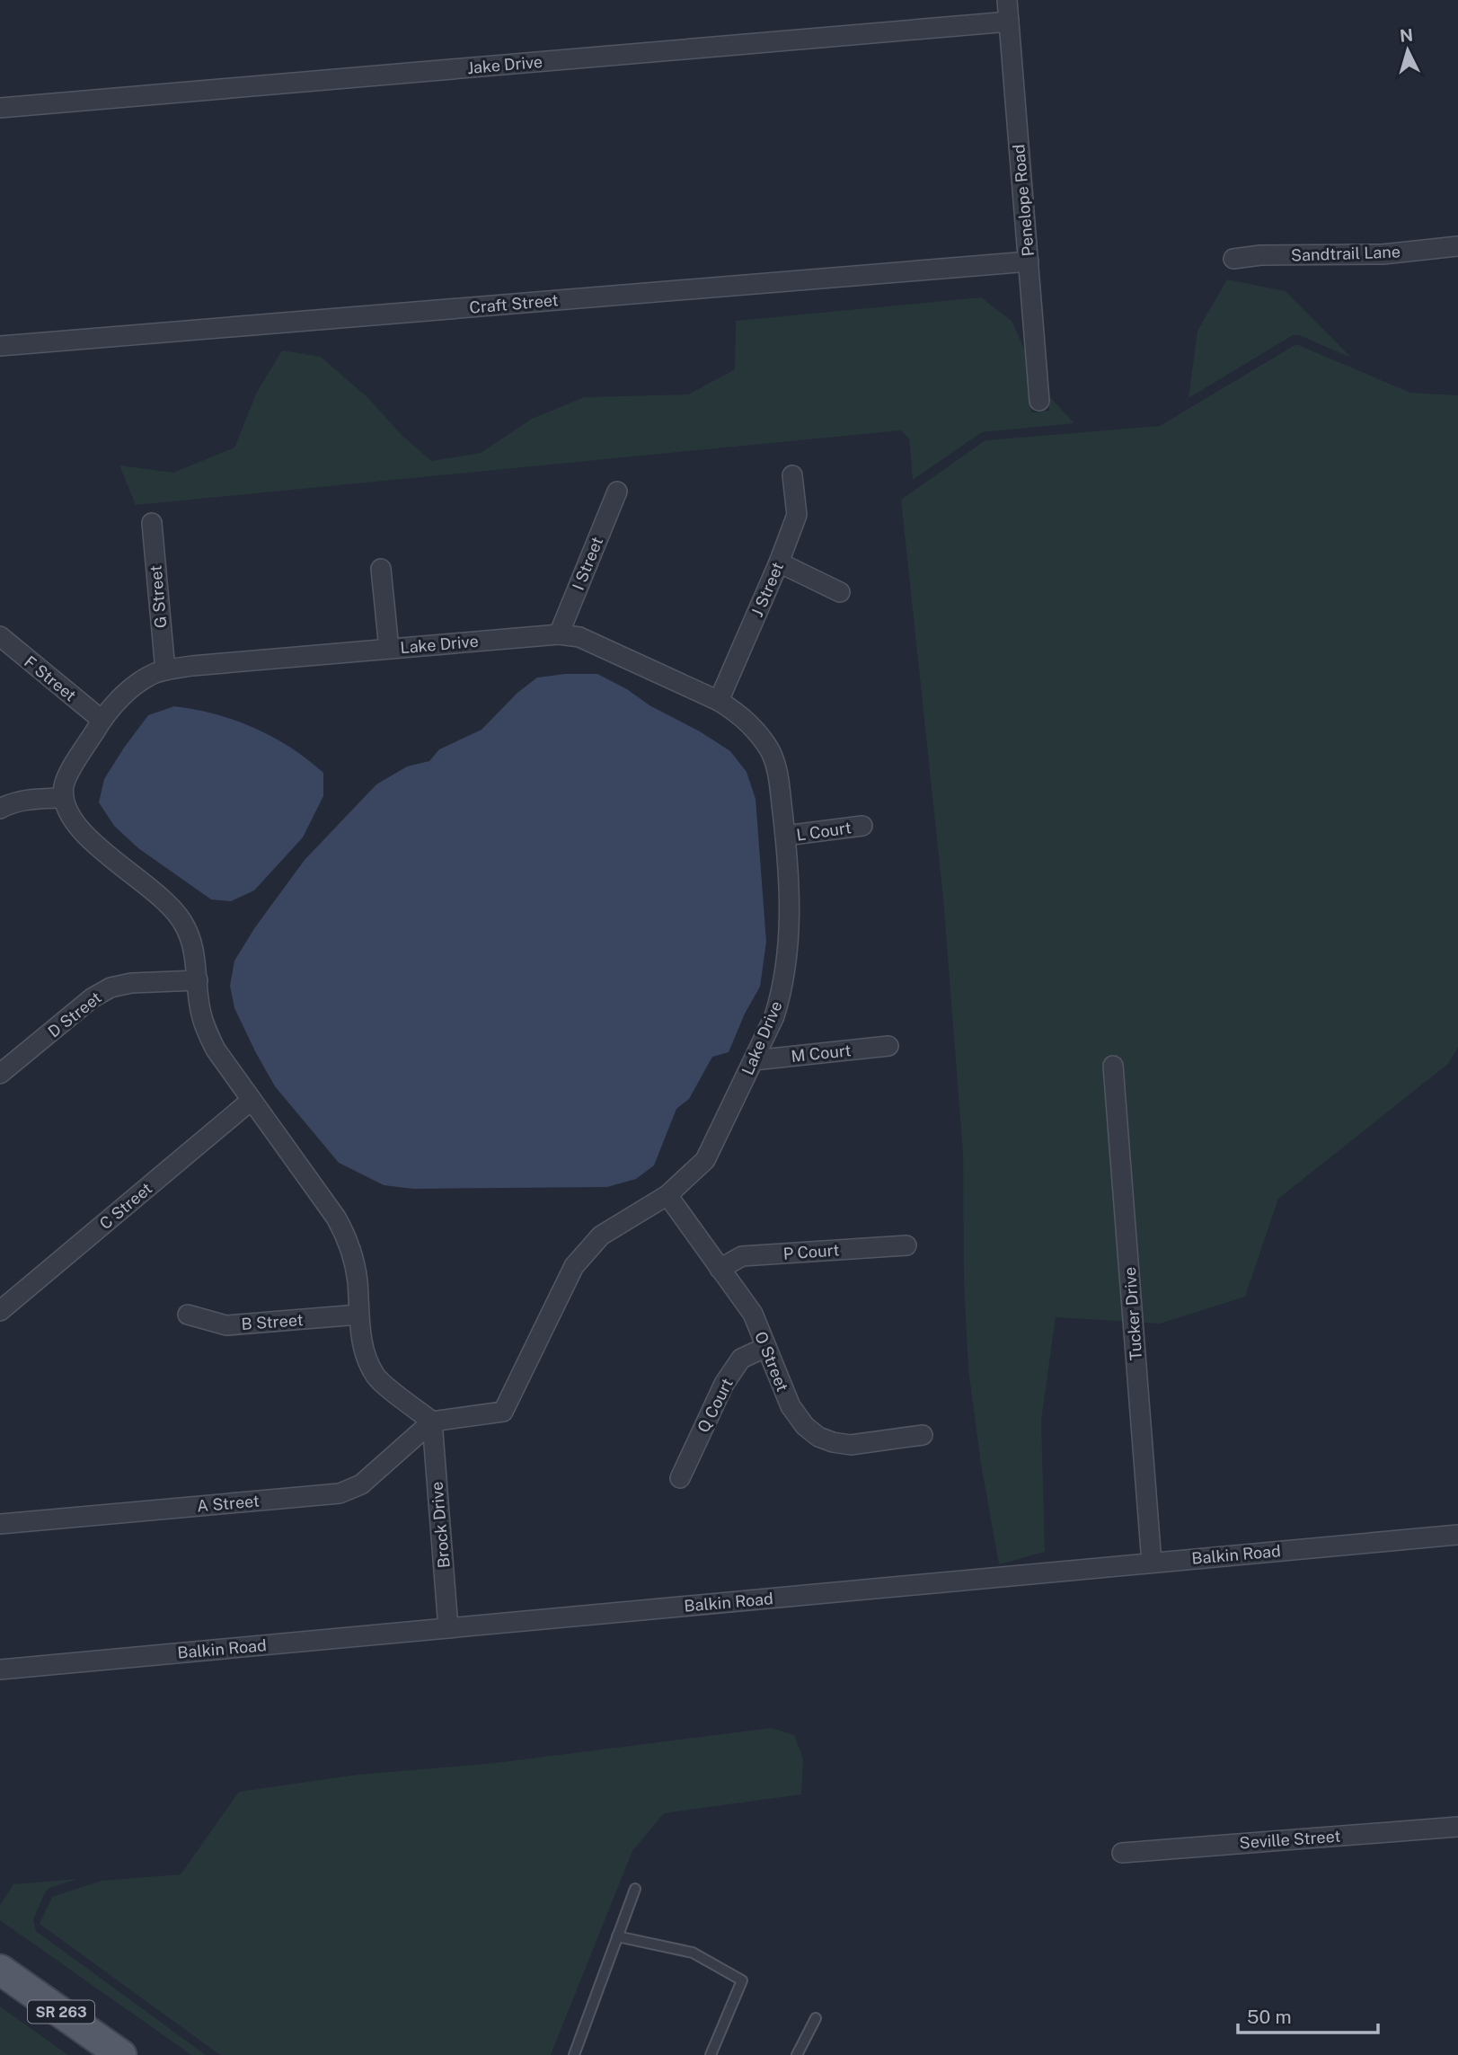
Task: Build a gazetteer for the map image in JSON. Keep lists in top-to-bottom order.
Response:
{
  "streets": {
    "main road": ["SR 263"],
    "street": [
      "Jake Drive",
      "Penelope Road",
      "Sandtrail Lane",
      "Craft Street",
      "I Street",
      "J Street",
      "G Street",
      "Lake Drive",
      "F Street",
      "L Court",
      "D Street",
      "M Court",
      "C Street",
      "P Court",
      "Tucker Drive",
      "B Street",
      "O Street",
      "Q Court",
      "A Street",
      "Brock Drive",
      "Balkin Road",
      "Seville Street"
    ]
  },
  "crossings": [
    ["Jake Drive", "Penelope Road"],
    ["Penelope Road", "Craft Street"],
    ["I Street", "Lake Drive"],
    ["J Street", "Lake Drive"],
    ["G Street", "Lake Drive"],
    ["Lake Drive", "F Street"],
    ["Lake Drive", "L Court"],
    ["Lake Drive", "M Court"],
    ["Lake Drive", "O Street"],
    ["Lake Drive", "A Street"],
    ["Lake Drive", "Brock Drive"],
    ["P Court", "O Street"],
    ["Tucker Drive", "Balkin Road"],
    ["O Street", "Q Court"],
    ["A Street", "Brock Drive"],
    ["Brock Drive", "Balkin Road"]
  ],
  "scale_bar": "50 m",
  "north": "top"
}
